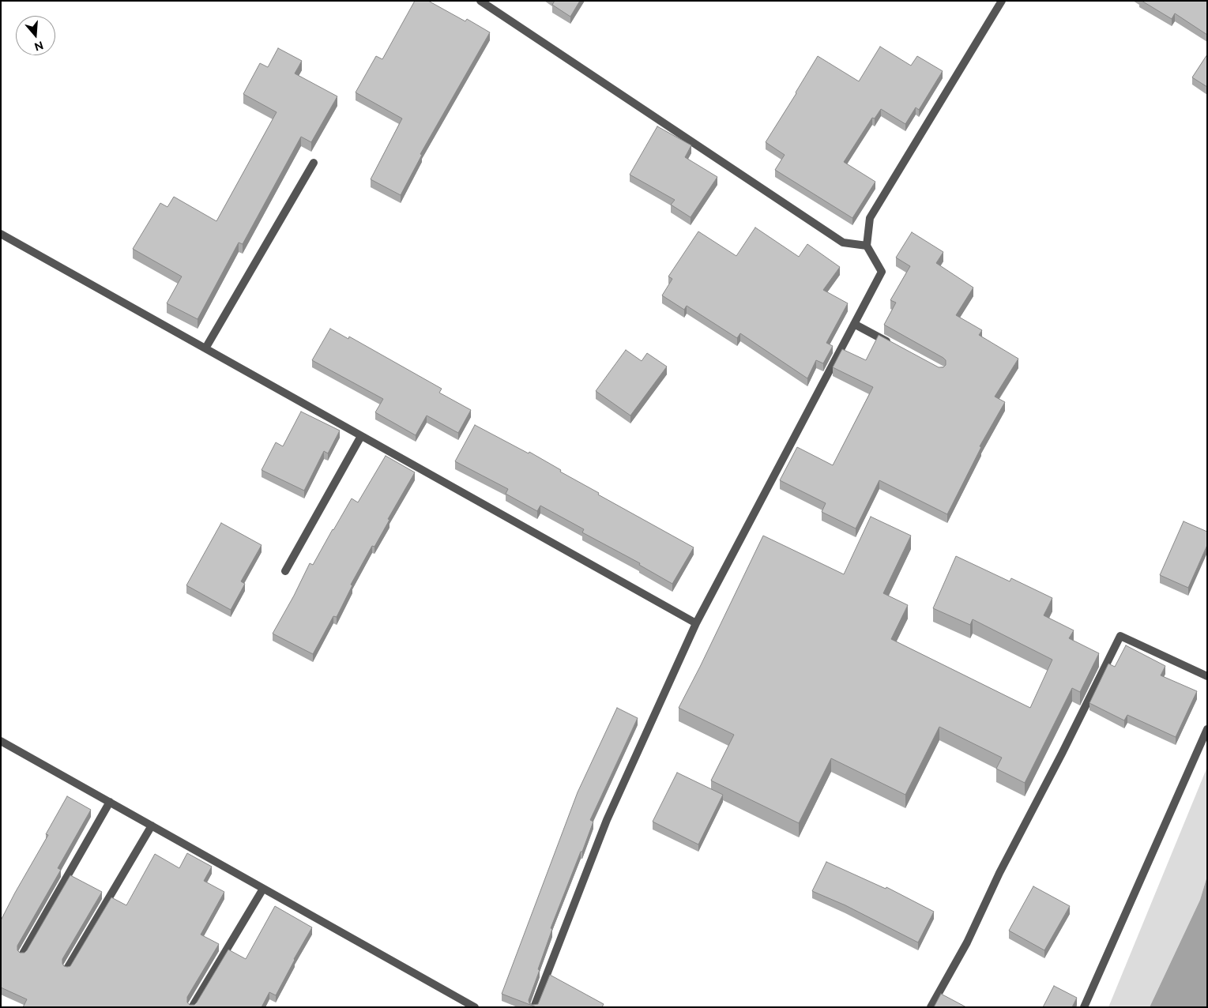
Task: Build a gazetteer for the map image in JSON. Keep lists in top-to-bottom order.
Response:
{
  "north": "bottom"
}
